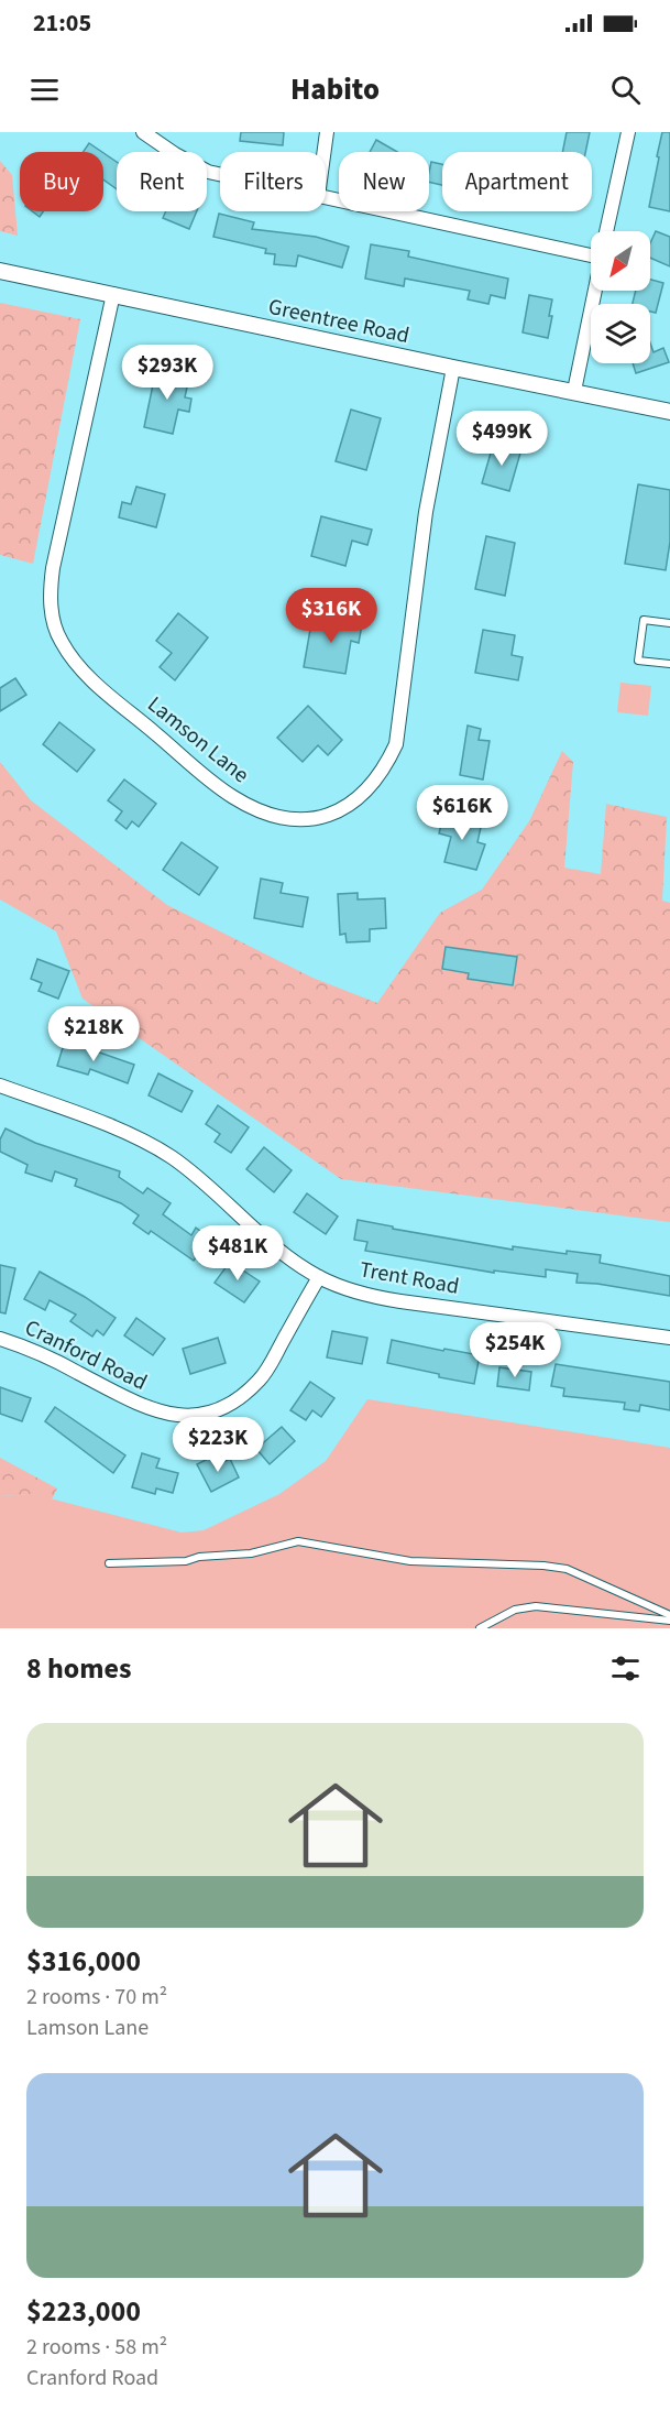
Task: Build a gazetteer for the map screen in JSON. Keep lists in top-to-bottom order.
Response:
{
  "streets": {
    "street": [
      "Greentree Road",
      "Lamson Lane",
      "Trent Road",
      "Cranford Road"
    ]
  },
  "crossings": [
    ["Greentree Road", "Lamson Lane"],
    ["Trent Road", "Cranford Road"]
  ],
  "north": "bottom left",
  "page": {
    "status": "21:05",
    "header": "Habito",
    "chip": [
      "Buy",
      "Rent",
      "Filters",
      "New",
      "Apartment"
    ],
    "price": [
      "$293K",
      "$499K",
      "$316K",
      "$616K",
      "$218K",
      "$481K",
      "$254K",
      "$223K"
    ],
    "heading": "8 homes",
    "list": [
      {
        "name": "$316,000",
        "note": "2 rooms · 70 m² · Lamson Lane"
      },
      {
        "name": "$223,000",
        "note": "2 rooms · 58 m² · Cranford Road"
      }
    ]
  }
}
